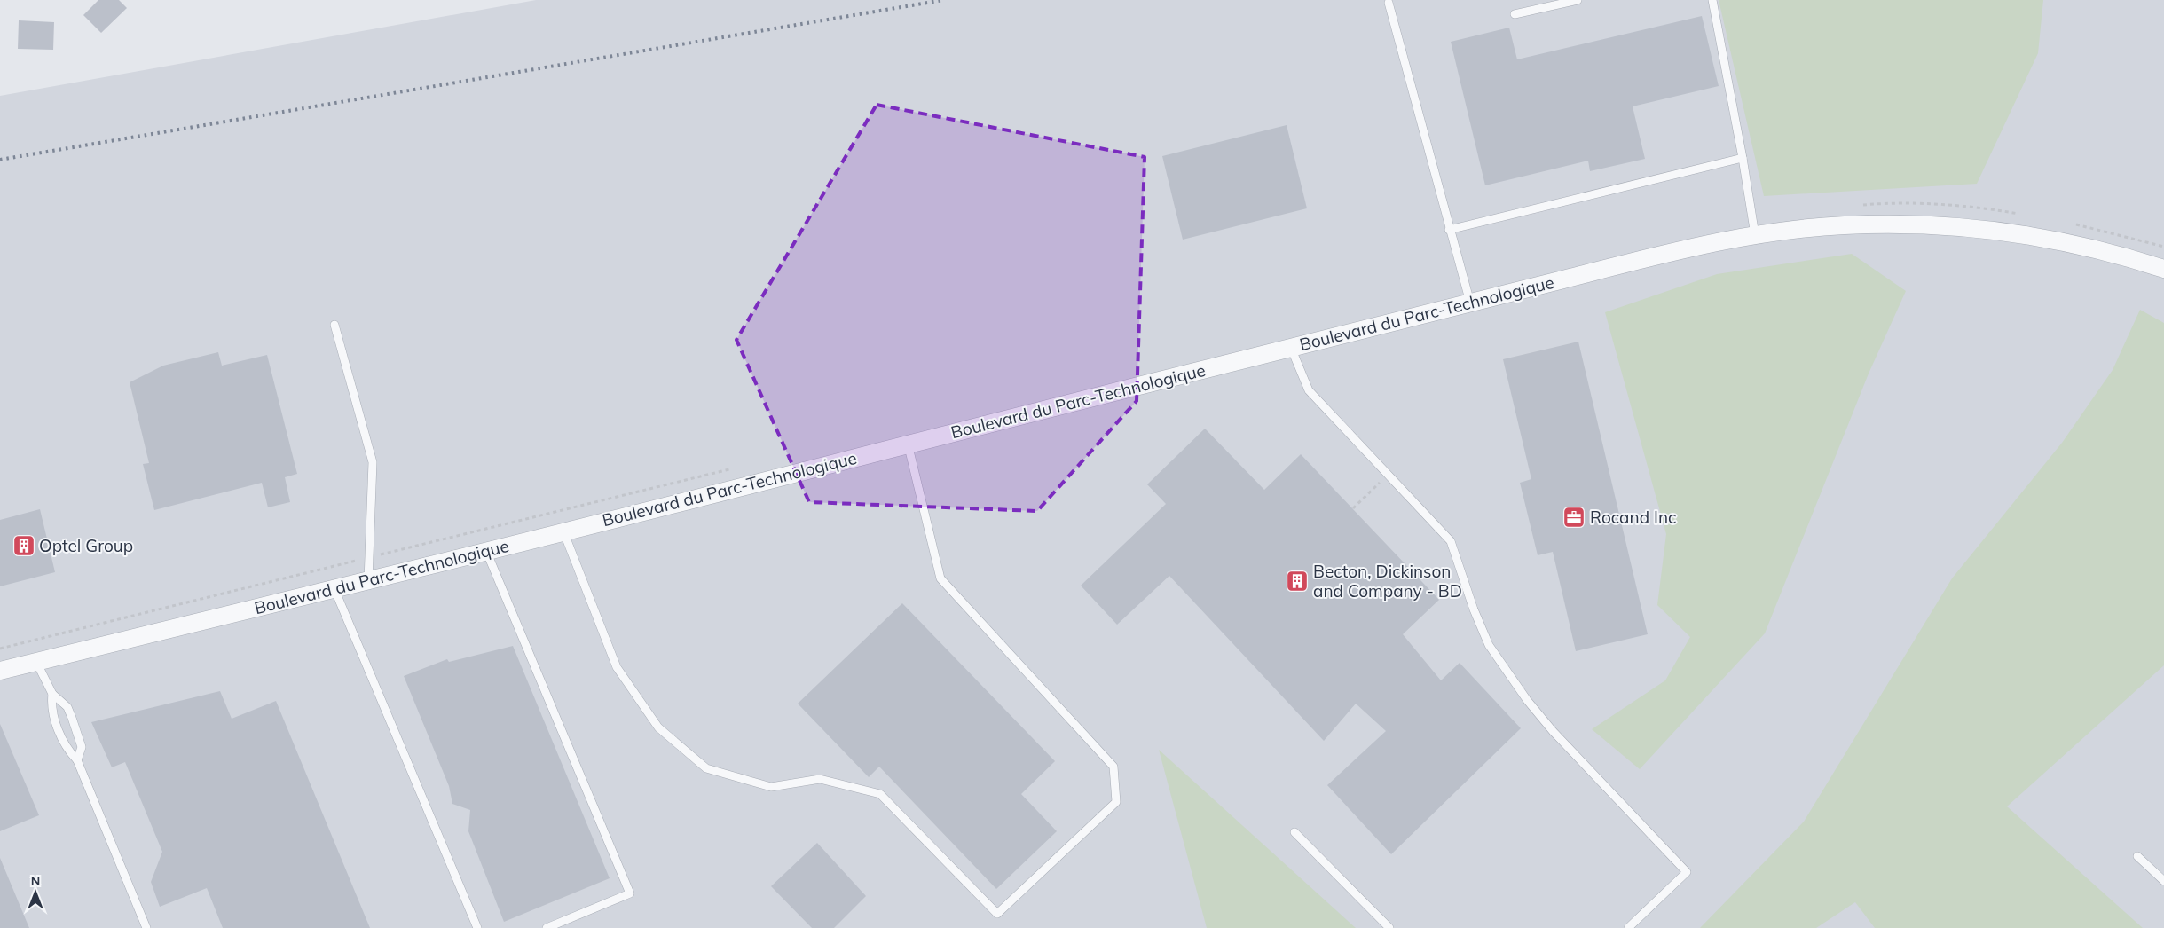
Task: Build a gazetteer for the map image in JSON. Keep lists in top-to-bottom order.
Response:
{
  "streets": {
    "street": ["Boulevard du Parc-Technologique"]
  },
  "places": {
    "office": ["Rocand Inc"],
    "building": ["Optel Group", "Becton, Dickinson and Company - BD"]
  },
  "north": "top"
}
